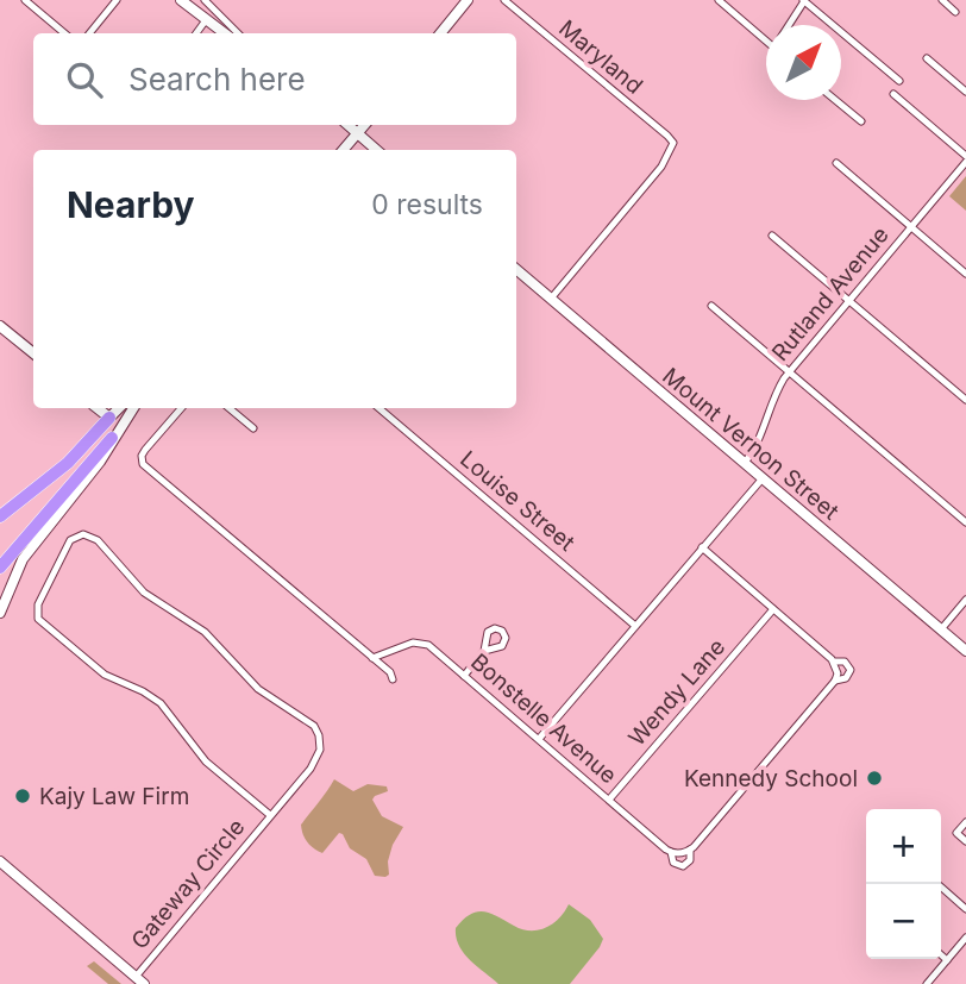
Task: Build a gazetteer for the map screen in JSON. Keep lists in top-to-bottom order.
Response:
{
  "streets": {
    "street": [
      "Maryland",
      "Rutland Avenue",
      "Mount Vernon Street",
      "Louise Street",
      "Wendy Lane",
      "Bonstelle Avenue",
      "Gateway Circle"
    ]
  },
  "crossings": [
    ["Maryland", "Mount Vernon Street"],
    ["Rutland Avenue", "Mount Vernon Street"],
    ["Wendy Lane", "Bonstelle Avenue"]
  ],
  "places": ["Kennedy School", "Kajy Law Firm"],
  "north": "top right",
  "page": {
    "search": "Search here",
    "heading": ["Nearby", "0 results"],
    "map_buttons": ["+", "−"]
  }
}
